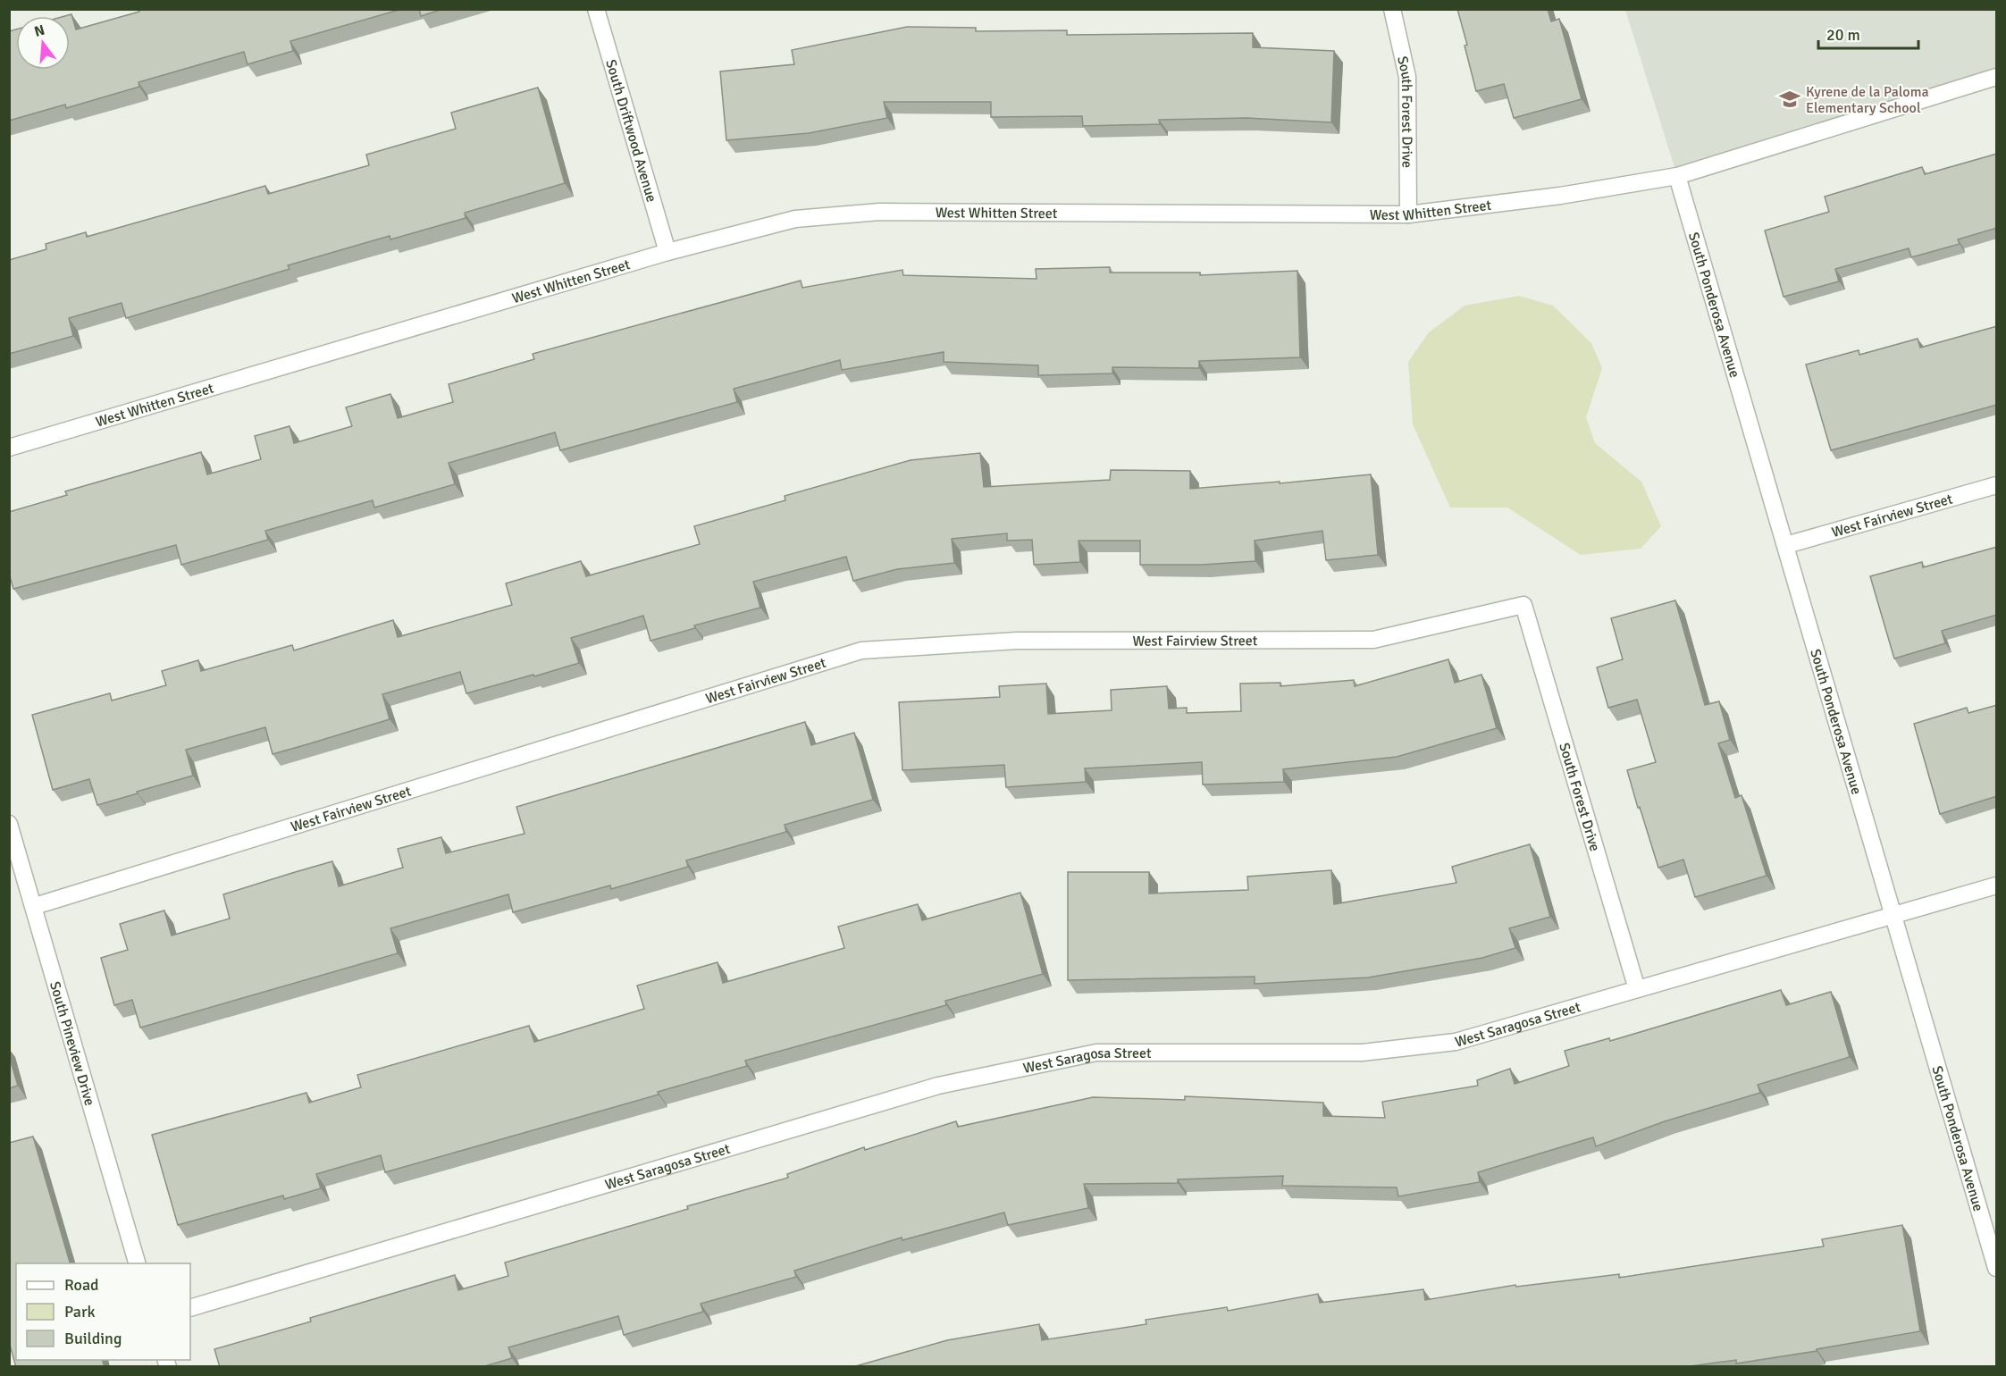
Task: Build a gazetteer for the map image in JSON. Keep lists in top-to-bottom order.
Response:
{
  "streets": {
    "street": [
      "South Forest Drive",
      "South Driftwood Avenue",
      "West Whitten Street",
      "South Ponderosa Avenue",
      "West Fairview Street",
      "West Saragosa Street",
      "South Pineview Drive"
    ]
  },
  "crossings": [
    ["South Forest Drive", "West Whitten Street"],
    ["South Forest Drive", "West Fairview Street"],
    ["South Forest Drive", "West Saragosa Street"],
    ["South Driftwood Avenue", "West Whitten Street"],
    ["West Whitten Street", "South Ponderosa Avenue"],
    ["South Ponderosa Avenue", "West Fairview Street"],
    ["South Ponderosa Avenue", "West Saragosa Street"],
    ["West Fairview Street", "South Pineview Drive"]
  ],
  "places": {
    "school or university": ["Kyrene de la Paloma Elementary School"]
  },
  "legend": ["Road", "Park", "Building"],
  "scale_bar": "20 m",
  "north": "top"
}
